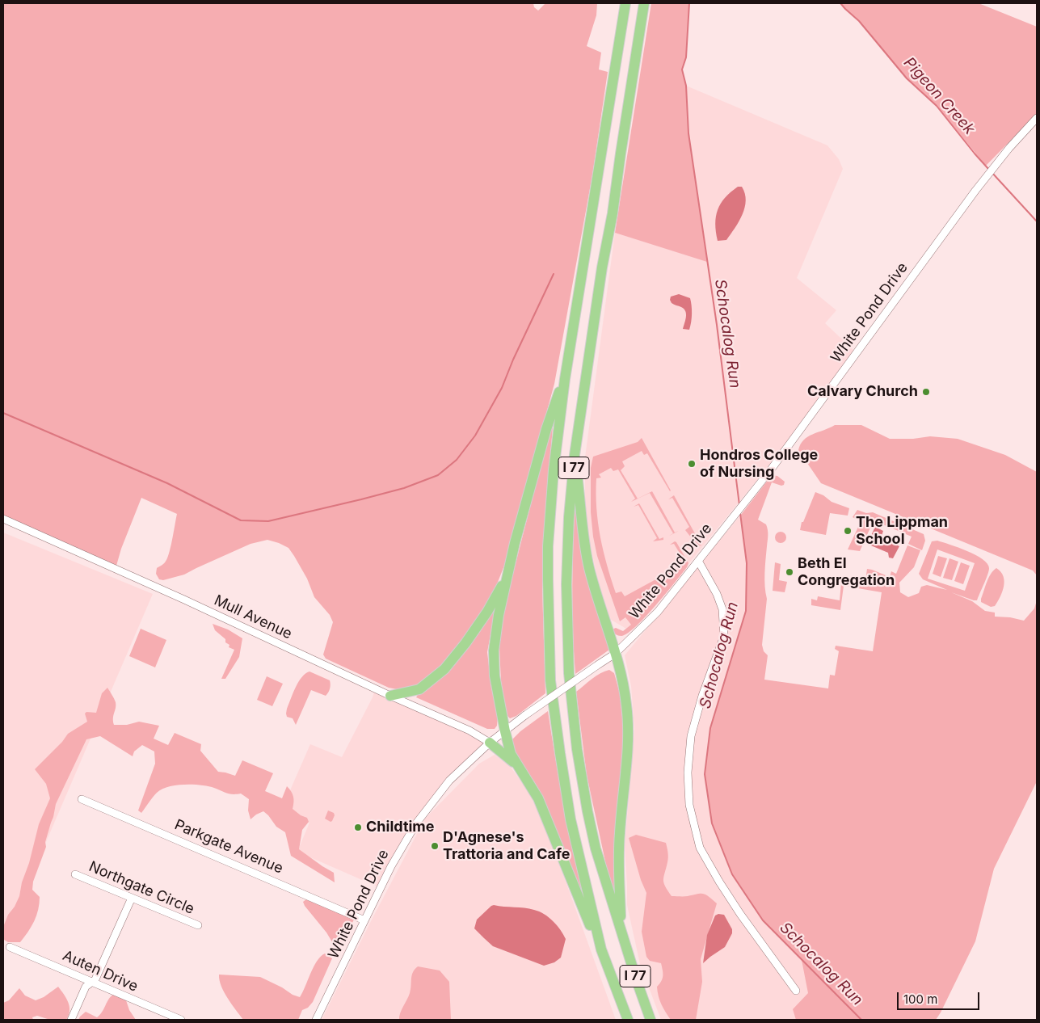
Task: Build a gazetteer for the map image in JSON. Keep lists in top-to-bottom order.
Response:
{
  "streets": {
    "highway": ["I 77"],
    "street": [
      "White Pond Drive",
      "Mull Avenue",
      "Parkgate Avenue",
      "Northgate Circle",
      "Auten Drive"
    ]
  },
  "crossings": [
    ["White Pond Drive", "Mull Avenue"],
    ["White Pond Drive", "Parkgate Avenue"]
  ],
  "water": ["Pigeon Creek", "Schocalog Run"],
  "places": [
    "Calvary Church",
    "Hondros College of Nursing",
    "The Lippman School",
    "Beth El Congregation",
    "Childtime",
    "D'Agnese's Trattoria and Cafe"
  ],
  "scale_bar": "100 m"
}
